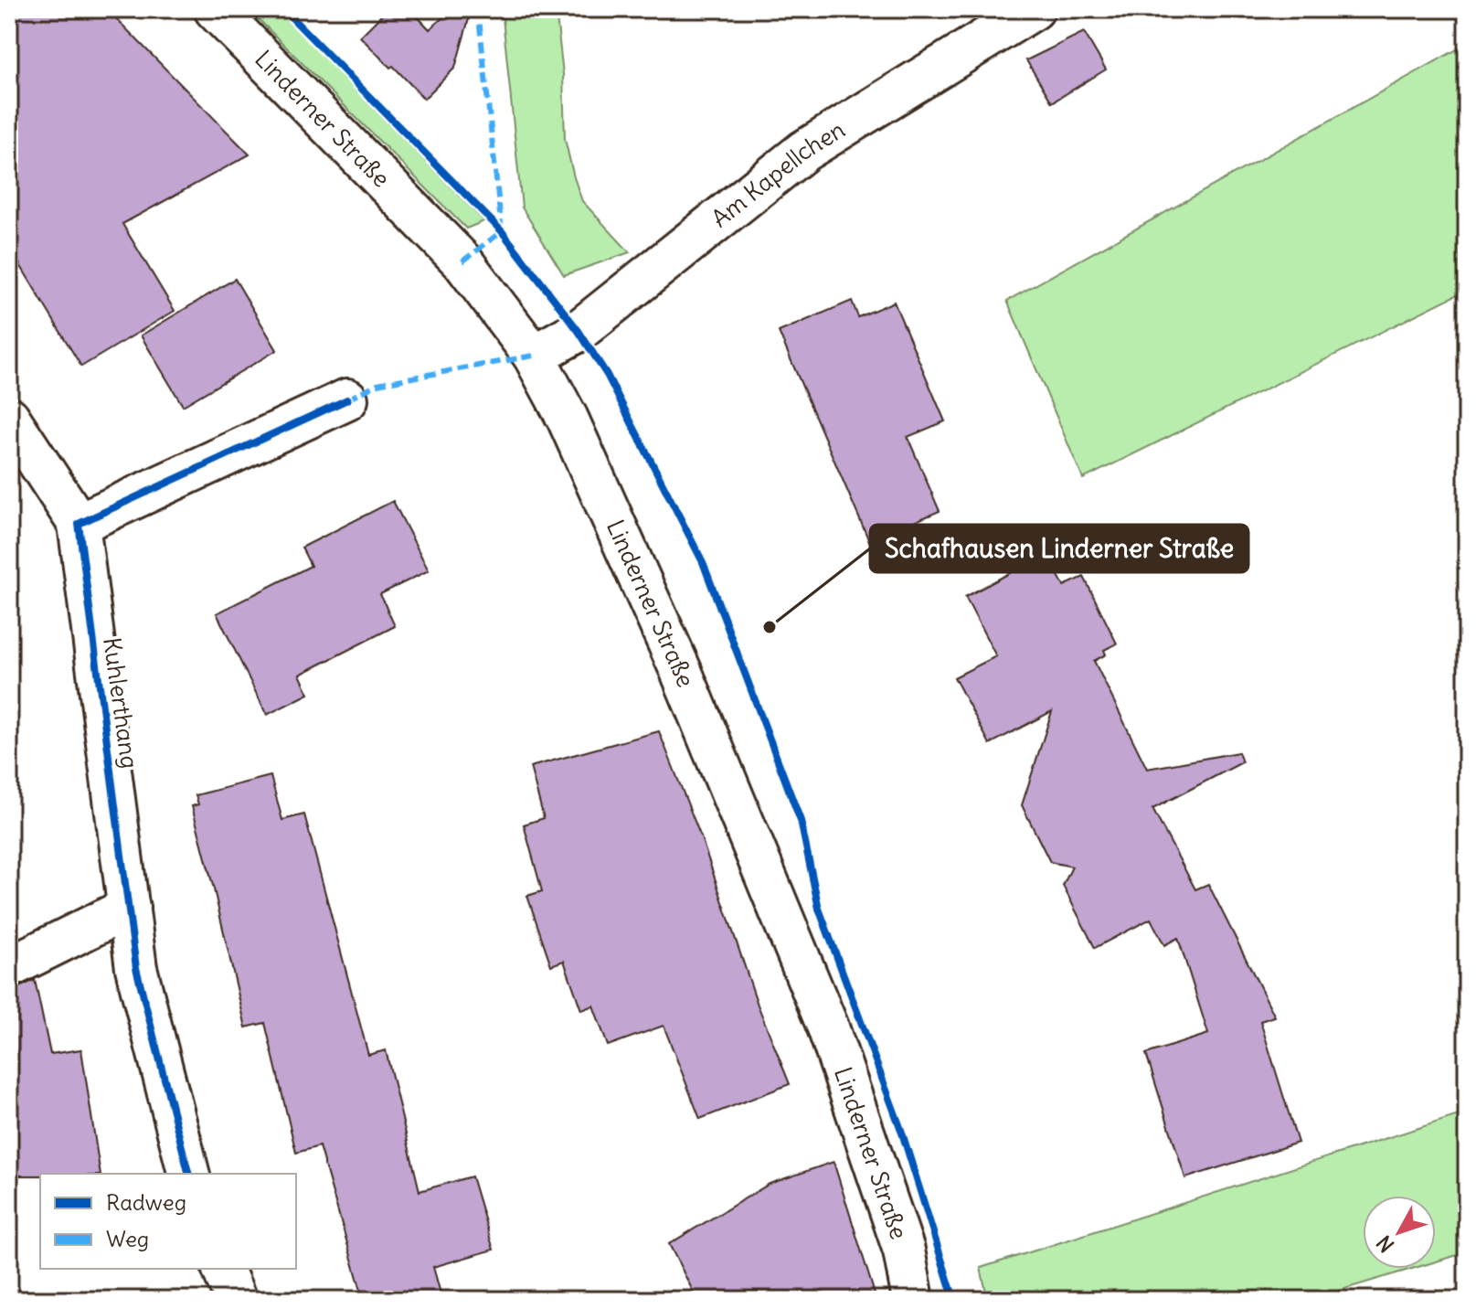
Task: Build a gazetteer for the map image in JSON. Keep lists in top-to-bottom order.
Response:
{
  "streets": {
    "street": ["Linderner Straße", "Am Kapellchen", "Kuhlerthang"]
  },
  "crossings": [
    ["Linderner Straße", "Am Kapellchen"]
  ],
  "places": ["Schafhausen Linderner Straße"],
  "legend": ["Radweg", "Weg"],
  "north": "bottom left"
}
